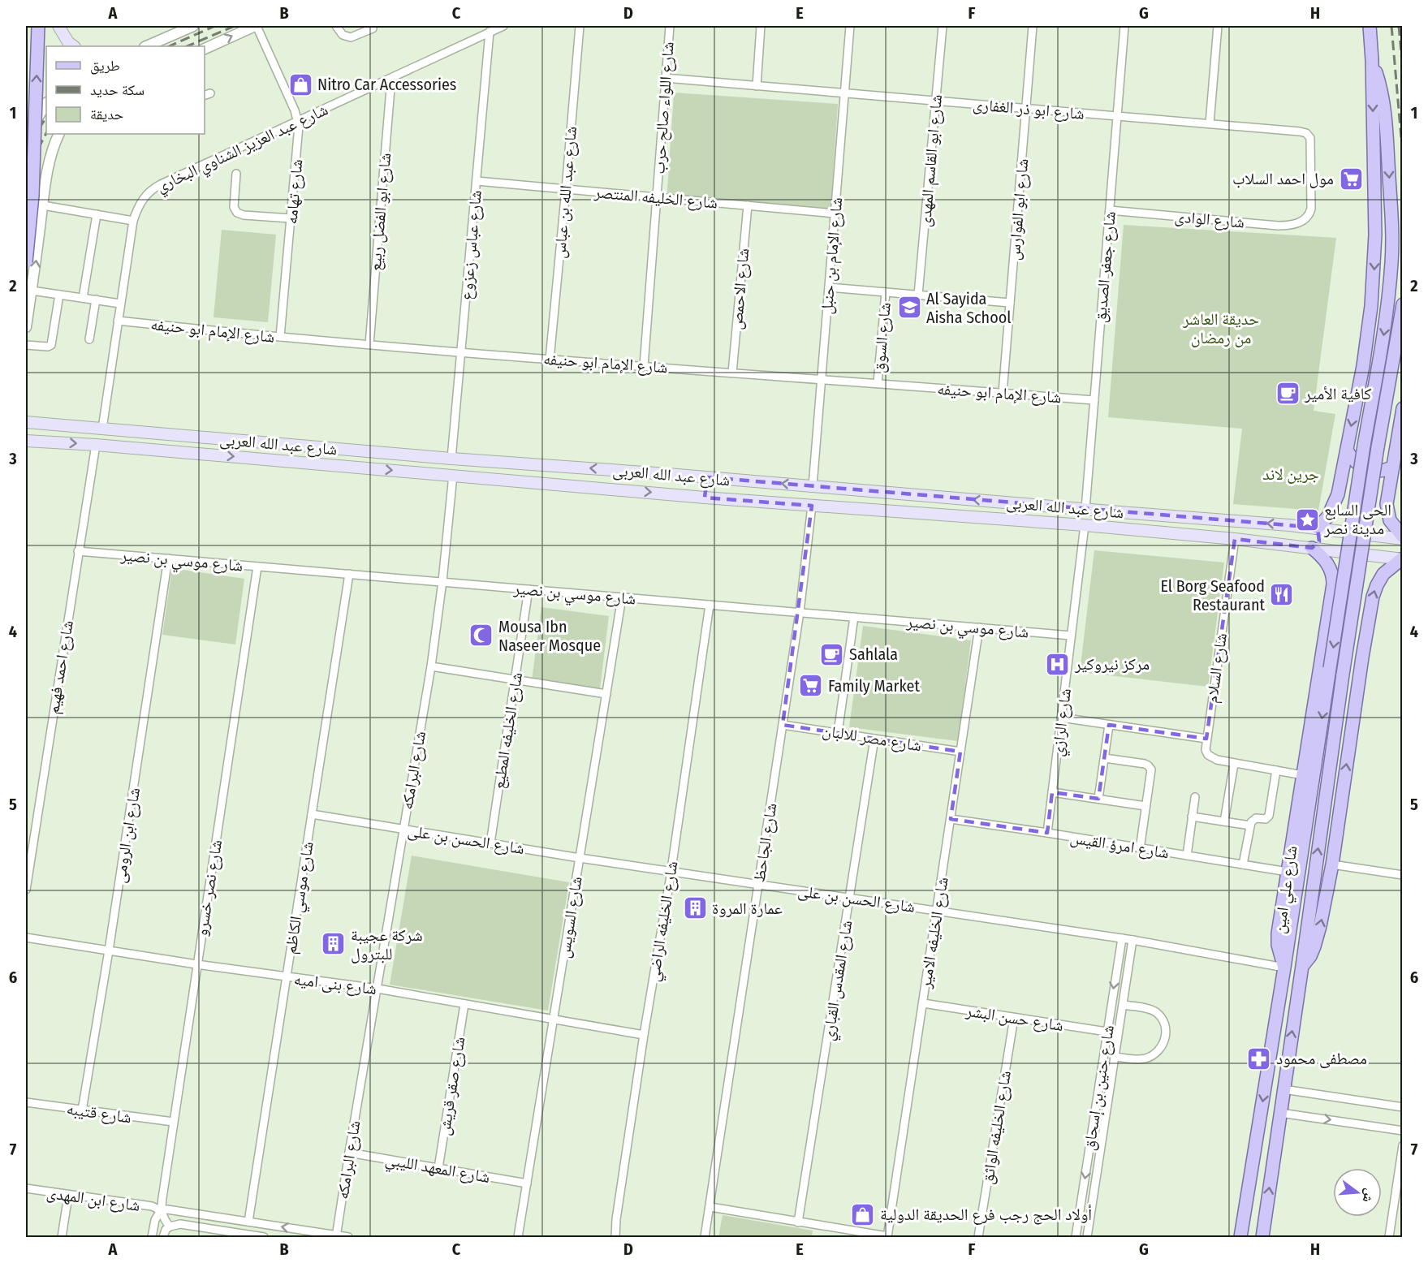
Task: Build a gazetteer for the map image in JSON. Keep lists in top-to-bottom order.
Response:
{
  "streets": {
    "main road": ["شارع عبد الله العربى", "شارع علي امين"],
    "street": [
      "شارع اللواء صالح حرب",
      "شارع ابو ذر الغفارى",
      "شارع عبد العزيز الشناوي البخاري",
      "شارع ابو القاسم المهدى",
      "شارع تهامه",
      "شارع عبد الله بن عباس",
      "شارع الخليفه المنتصر",
      "شارع ابو الفوارس",
      "شارع ابو الفضل ربيع",
      "شارع الوادى",
      "شارع عباس زعزوع",
      "شارع الإمام بن حنبل",
      "شارع جعفر الصديق",
      "شارع الاحمص",
      "شارع الإمام ابو حنيفه",
      "شارع السوق",
      "شارع موسي بن نصير",
      "شارع احمد فهيم",
      "شارع السلام",
      "شارع الرازي",
      "شارع الخليفه المطيع",
      "شارع مصر للالبان",
      "شارع البرامكه",
      "شارع ابن الرومى",
      "شارع الحسن بن على",
      "شارع الجاحظ",
      "شارع امرؤ القيس",
      "شارع نصر خسرو",
      "شارع موسي الكاظم",
      "شارع السويس",
      "شارع الخليفه الراضي",
      "شارع الخليفه الامير",
      "شارع المقدس القباري",
      "شارع بنى اميه",
      "شارع حسن البشر",
      "شارع صقر قريش",
      "شارع حنين بن إسحاق",
      "شارع قتيبه",
      "شارع الخليفه الواثق",
      "شارع المعهد الليبي",
      "شارع ابن المهدى"
    ]
  },
  "crossings": [
    ["شارع اللواء صالح حرب", "شارع ابو ذر الغفارى"],
    ["شارع اللواء صالح حرب", "شارع الخليفه المنتصر"],
    ["شارع اللواء صالح حرب", "شارع الإمام ابو حنيفه"],
    ["شارع ابو ذر الغفارى", "شارع ابو القاسم المهدى"],
    ["شارع ابو ذر الغفارى", "شارع ابو الفوارس"],
    ["شارع ابو ذر الغفارى", "شارع الوادى"],
    ["شارع ابو ذر الغفارى", "شارع الإمام بن حنبل"],
    ["شارع ابو ذر الغفارى", "شارع جعفر الصديق"],
    ["شارع عبد العزيز الشناوي البخاري", "شارع تهامه"],
    ["شارع عبد العزيز الشناوي البخاري", "شارع ابو الفضل ربيع"],
    ["شارع عبد العزيز الشناوي البخاري", "شارع عباس زعزوع"],
    ["شارع عبد العزيز الشناوي البخاري", "شارع الإمام ابو حنيفه"],
    ["شارع عبد العزيز الشناوي البخاري", "شارع عبد الله العربى"],
    ["شارع تهامه", "شارع الإمام ابو حنيفه"],
    ["شارع عبد الله بن عباس", "شارع الخليفه المنتصر"],
    ["شارع عبد الله بن عباس", "شارع الإمام ابو حنيفه"],
    ["شارع الخليفه المنتصر", "شارع عباس زعزوع"],
    ["شارع الخليفه المنتصر", "شارع الإمام بن حنبل"],
    ["شارع الخليفه المنتصر", "شارع الاحمص"],
    ["شارع ابو الفوارس", "شارع الإمام ابو حنيفه"],
    ["شارع ابو الفضل ربيع", "شارع الإمام ابو حنيفه"],
    ["شارع الوادى", "شارع جعفر الصديق"],
    ["شارع عباس زعزوع", "شارع الإمام ابو حنيفه"],
    ["شارع عباس زعزوع", "شارع عبد الله العربى"],
    ["شارع الإمام بن حنبل", "شارع الإمام ابو حنيفه"],
    ["شارع الإمام بن حنبل", "شارع عبد الله العربى"],
    ["شارع جعفر الصديق", "شارع الإمام ابو حنيفه"],
    ["شارع جعفر الصديق", "شارع عبد الله العربى"],
    ["شارع الاحمص", "شارع الإمام ابو حنيفه"],
    ["شارع الإمام ابو حنيفه", "شارع السوق"],
    ["شارع عبد الله العربى", "شارع احمد فهيم"],
    ["شارع عبد الله العربى", "شارع السلام"],
    ["شارع عبد الله العربى", "شارع الرازي"],
    ["شارع عبد الله العربى", "شارع البرامكه"],
    ["شارع عبد الله العربى", "شارع الجاحظ"],
    ["شارع عبد الله العربى", "شارع علي امين"],
    ["شارع موسي بن نصير", "شارع احمد فهيم"],
    ["شارع موسي بن نصير", "شارع الرازي"],
    ["شارع موسي بن نصير", "شارع الخليفه المطيع"],
    ["شارع موسي بن نصير", "شارع البرامكه"],
    ["شارع موسي بن نصير", "شارع ابن الرومى"],
    ["شارع موسي بن نصير", "شارع الجاحظ"],
    ["شارع موسي بن نصير", "شارع نصر خسرو"],
    ["شارع موسي بن نصير", "شارع موسي الكاظم"],
    ["شارع موسي بن نصير", "شارع السويس"],
    ["شارع موسي بن نصير", "شارع الخليفه الراضي"],
    ["شارع موسي بن نصير", "شارع الخليفه الامير"],
    ["شارع السلام", "شارع علي امين"],
    ["شارع الرازي", "شارع امرؤ القيس"],
    ["شارع الخليفه المطيع", "شارع الحسن بن على"],
    ["شارع مصر للالبان", "شارع الجاحظ"],
    ["شارع مصر للالبان", "شارع الخليفه الامير"],
    ["شارع مصر للالبان", "شارع المقدس القباري"],
    ["شارع البرامكه", "شارع الحسن بن على"],
    ["شارع البرامكه", "شارع بنى اميه"],
    ["شارع البرامكه", "شارع المعهد الليبي"],
    ["شارع ابن الرومى", "شارع بنى اميه"],
    ["شارع ابن الرومى", "شارع قتيبه"],
    ["شارع الحسن بن على", "شارع الجاحظ"],
    ["شارع الحسن بن على", "شارع علي امين"],
    ["شارع الحسن بن على", "شارع موسي الكاظم"],
    ["شارع الحسن بن على", "شارع السويس"],
    ["شارع الحسن بن على", "شارع الخليفه الراضي"],
    ["شارع الحسن بن على", "شارع الخليفه الامير"],
    ["شارع الحسن بن على", "شارع المقدس القباري"],
    ["شارع الحسن بن على", "شارع حنين بن إسحاق"],
    ["شارع امرؤ القيس", "شارع علي امين"],
    ["شارع امرؤ القيس", "شارع الخليفه الامير"],
    ["شارع نصر خسرو", "شارع بنى اميه"],
    ["شارع نصر خسرو", "شارع قتيبه"],
    ["شارع نصر خسرو", "شارع ابن المهدى"],
    ["شارع موسي الكاظم", "شارع بنى اميه"],
    ["شارع السويس", "شارع بنى اميه"],
    ["شارع السويس", "شارع المعهد الليبي"],
    ["شارع الخليفه الراضي", "شارع بنى اميه"],
    ["شارع الخليفه الامير", "شارع حسن البشر"],
    ["شارع بنى اميه", "شارع صقر قريش"],
    ["شارع حسن البشر", "شارع حنين بن إسحاق"],
    ["شارع حسن البشر", "شارع الخليفه الواثق"],
    ["شارع صقر قريش", "شارع المعهد الليبي"]
  ],
  "parks": ["حديقة العاشر من رمضان", "جرين لاند"],
  "places": {
    "shop": ["Nitro Car Accessories", "أولاد الحج رجب فرع الحديقة الدولية"],
    "supermarket": ["مول احمد السلاب", "Family Market"],
    "school or university": ["Al Sayida Aisha School"],
    "cafe": ["كافية الأمير", "Sahlala"],
    "place": ["الحى السابع مدينة نصر"],
    "restaurant": ["El Borg Seafood Restaurant"],
    "mosque": ["Mousa Ibn Naseer Mosque"],
    "hospital": ["مركز نيروكير"],
    "building": ["عمارة المروة", "شركة عجيبة للبترول"],
    "pharmacy": ["مصطفى محمود"]
  },
  "legend": ["طريق", "سكة حديد", "حديقة"],
  "north": "right",
  "grid": {
    "columns": [
      "A",
      "B",
      "C",
      "D",
      "E",
      "F",
      "G",
      "H"
    ],
    "rows": [
      "1",
      "2",
      "3",
      "4",
      "5",
      "6",
      "7"
    ]
  }
}
